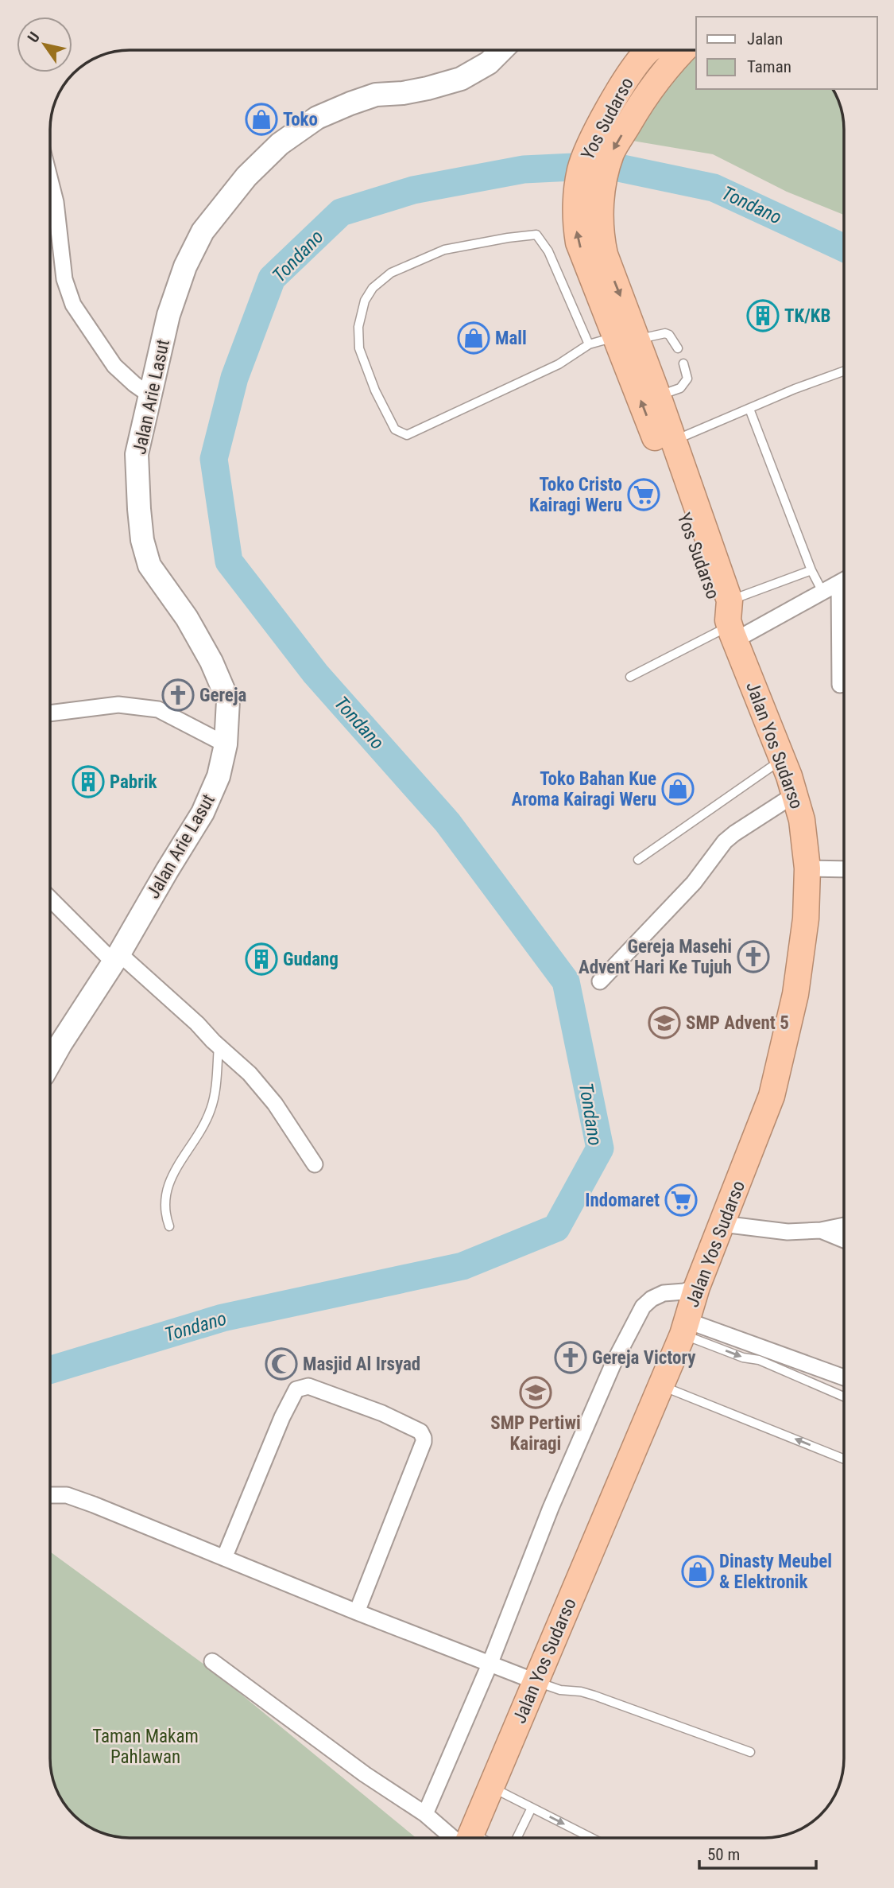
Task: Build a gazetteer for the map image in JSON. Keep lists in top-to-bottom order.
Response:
{
  "streets": {
    "highway": ["Yos Sudarso", "Jalan Yos Sudarso"],
    "main road": ["Jalan Arie Lasut"]
  },
  "crossings": [
    ["Yos Sudarso", "Jalan Yos Sudarso"]
  ],
  "water": ["Tondano"],
  "parks": ["Taman Makam Pahlawan"],
  "places": {
    "shop": [
      "Toko",
      "Mall",
      "Toko Bahan Kue Aroma Kairagi Weru",
      "Dinasty Meubel & Elektronik"
    ],
    "building": ["TK/KB", "Pabrik", "Gudang"],
    "supermarket": ["Toko Cristo Kairagi Weru", "Indomaret"],
    "church": ["Gereja", "Gereja Masehi Advent Hari Ke Tujuh", "Gereja Victory"],
    "school or university": ["SMP Advent 5", "SMP Pertiwi Kairagi"],
    "mosque": ["Masjid Al Irsyad"]
  },
  "legend": ["Jalan", "Taman"],
  "scale_bar": "50 m",
  "north": "top left"
}
